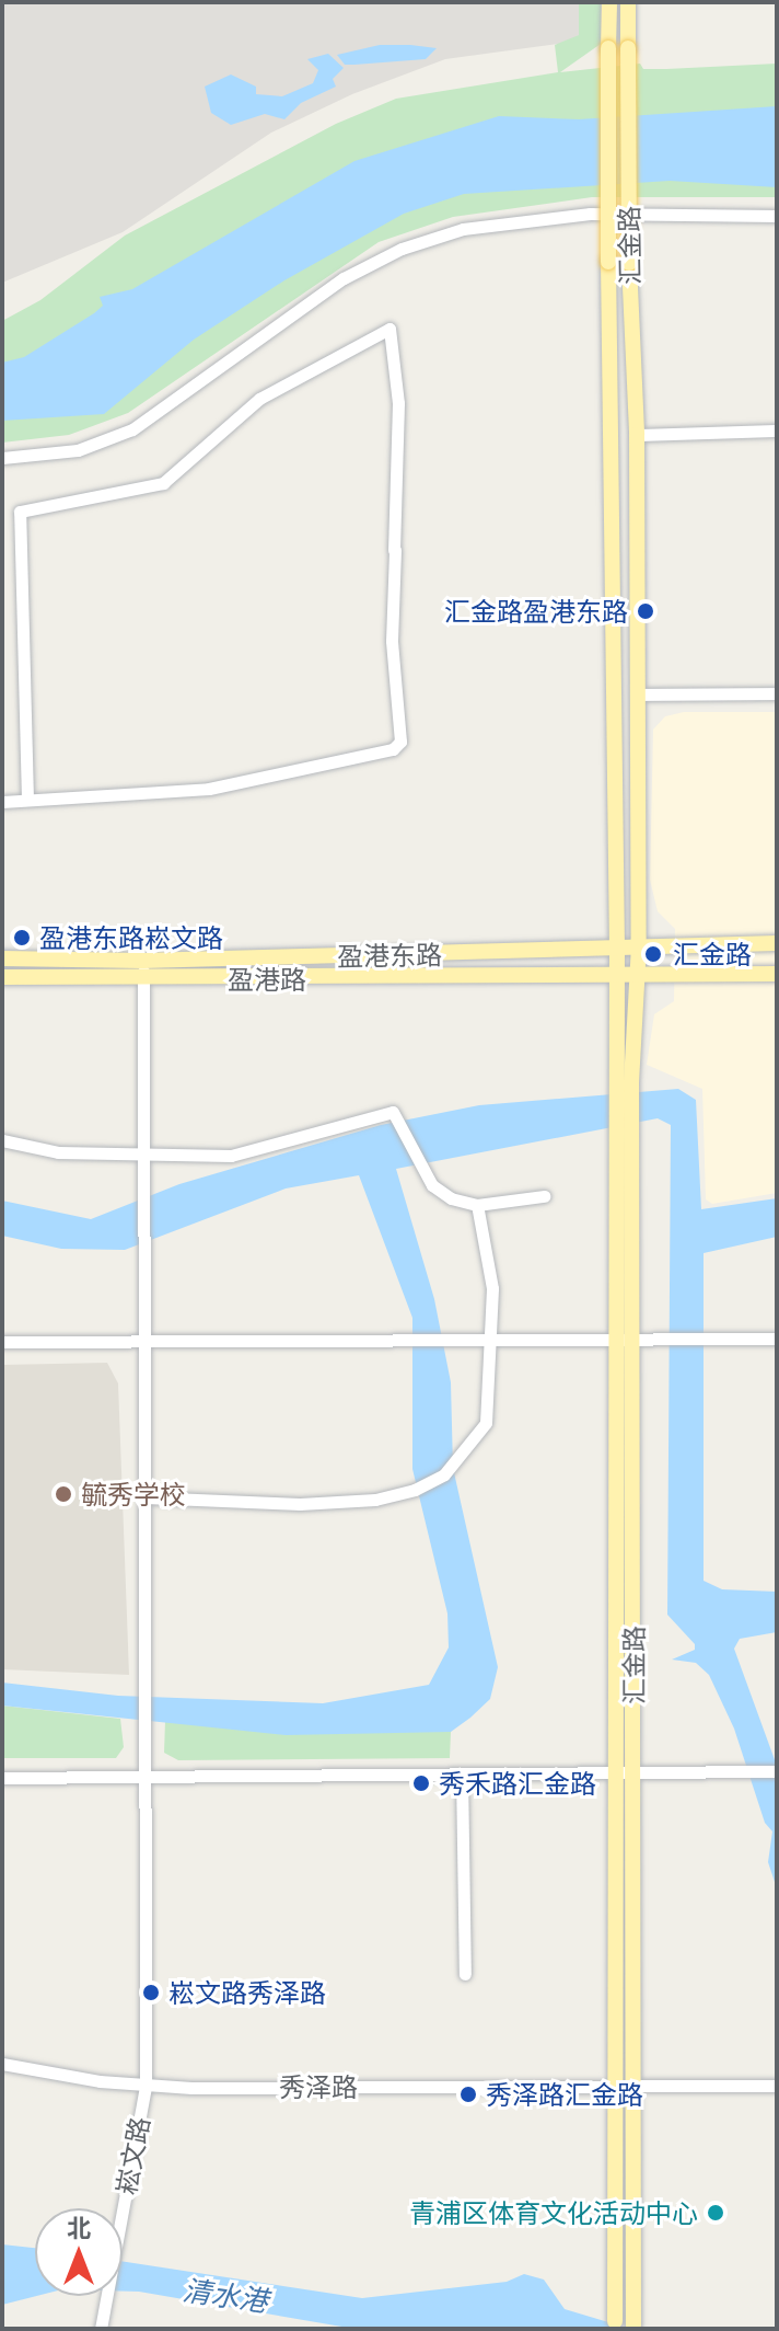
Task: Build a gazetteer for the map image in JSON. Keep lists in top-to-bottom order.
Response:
{
  "streets": {
    "main road": ["汇金路", "盈港东路", "盈港路"],
    "street": ["秀泽路", "崧文路"]
  },
  "crossings": [
    ["汇金路", "盈港东路"],
    ["汇金路", "盈港路"],
    ["汇金路", "秀泽路"],
    ["盈港东路", "崧文路"],
    ["盈港路", "崧文路"],
    ["秀泽路", "崧文路"]
  ],
  "water": ["清水港"],
  "places": [
    "汇金路盈港东路",
    "盈港东路崧文路",
    "汇金路",
    "毓秀学校",
    "秀禾路汇金路",
    "崧文路秀泽路",
    "秀泽路汇金路",
    "青浦区体育文化活动中心"
  ],
  "north": "top"
}
